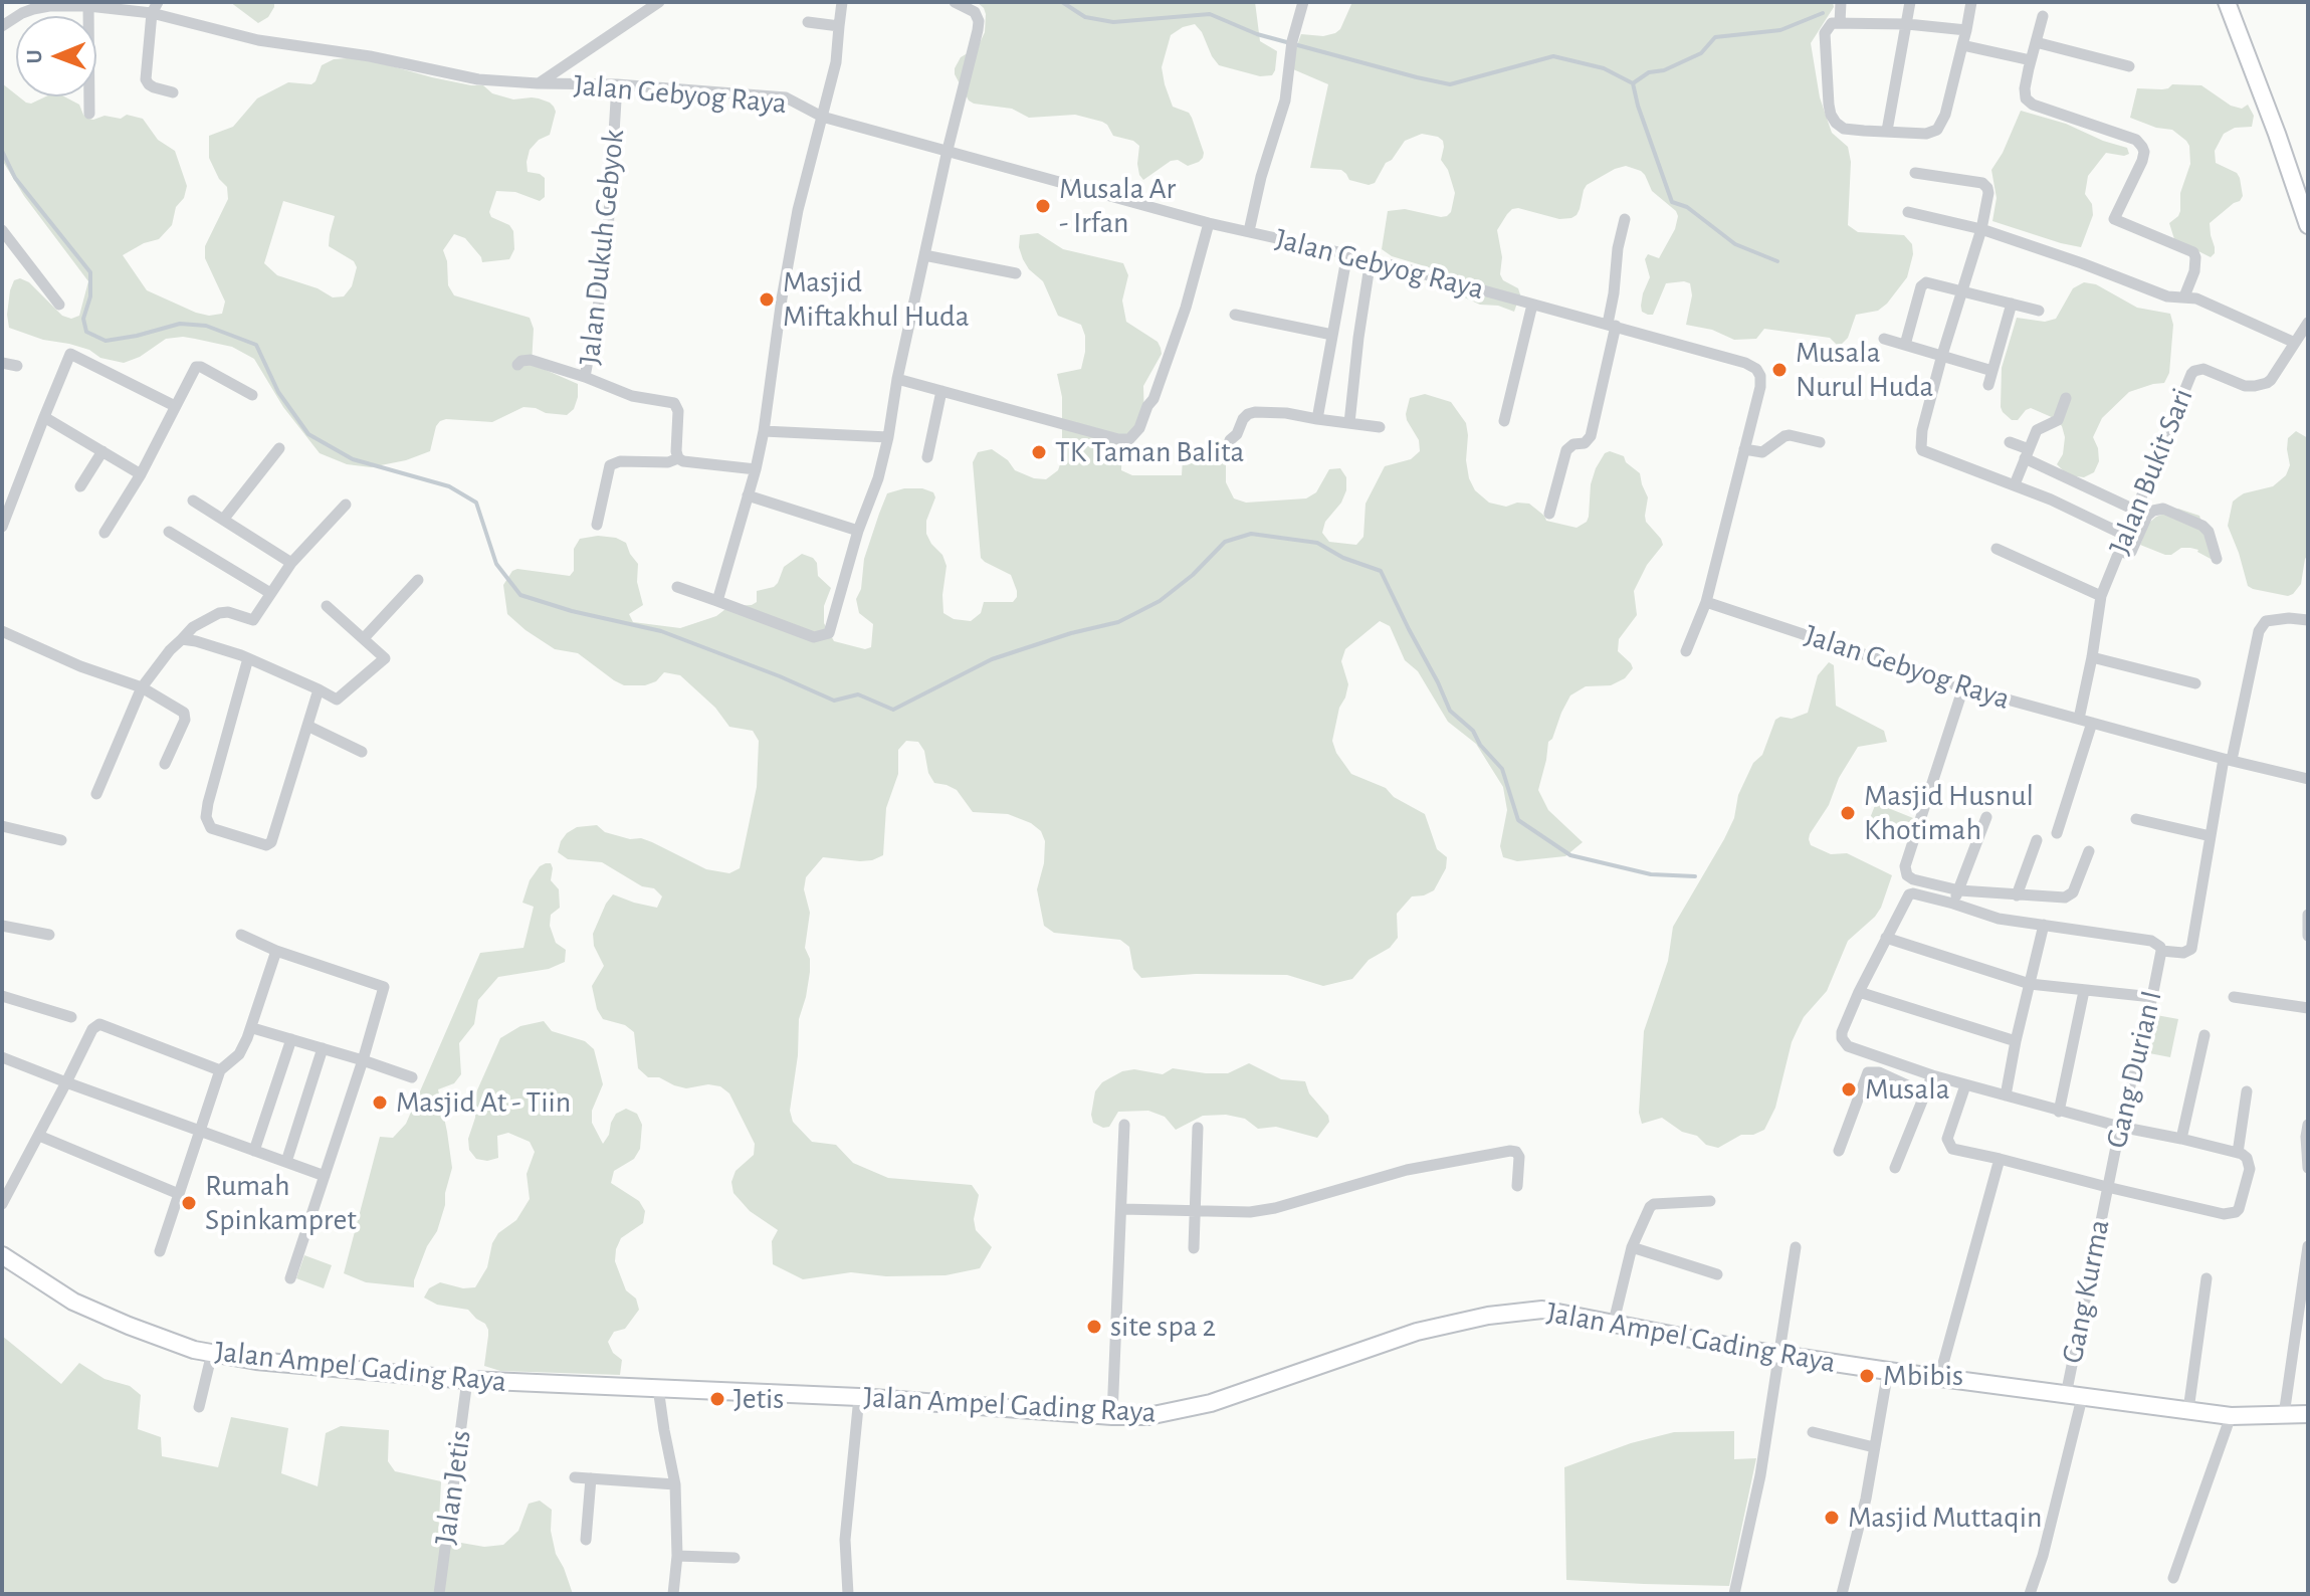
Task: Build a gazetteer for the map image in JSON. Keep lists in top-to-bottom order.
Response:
{
  "streets": {
    "main road": ["Jalan Ampel Gading Raya"],
    "street": [
      "Jalan Gebyog Raya",
      "Jalan Dukuh Gebyok",
      "Jalan Bukit Sari",
      "Gang Durian I",
      "Gang Kurma",
      "Jalan Jetis"
    ]
  },
  "crossings": [
    ["Jalan Gebyog Raya", "Jalan Dukuh Gebyok"],
    ["Jalan Gebyog Raya", "Jalan Bukit Sari"],
    ["Gang Durian I", "Gang Kurma"],
    ["Gang Kurma", "Jalan Ampel Gading Raya"],
    ["Jalan Ampel Gading Raya", "Jalan Jetis"]
  ],
  "places": [
    "Musala Ar - Irfan",
    "Masjid Miftakhul Huda",
    "Musala Nurul Huda",
    "TK Taman Balita",
    "Masjid Husnul Khotimah",
    "Musala",
    "Masjid At - Tiin",
    "Rumah Spinkampret",
    "site spa 2",
    "Mbibis",
    "Jetis",
    "Masjid Muttaqin"
  ],
  "north": "left"
}
